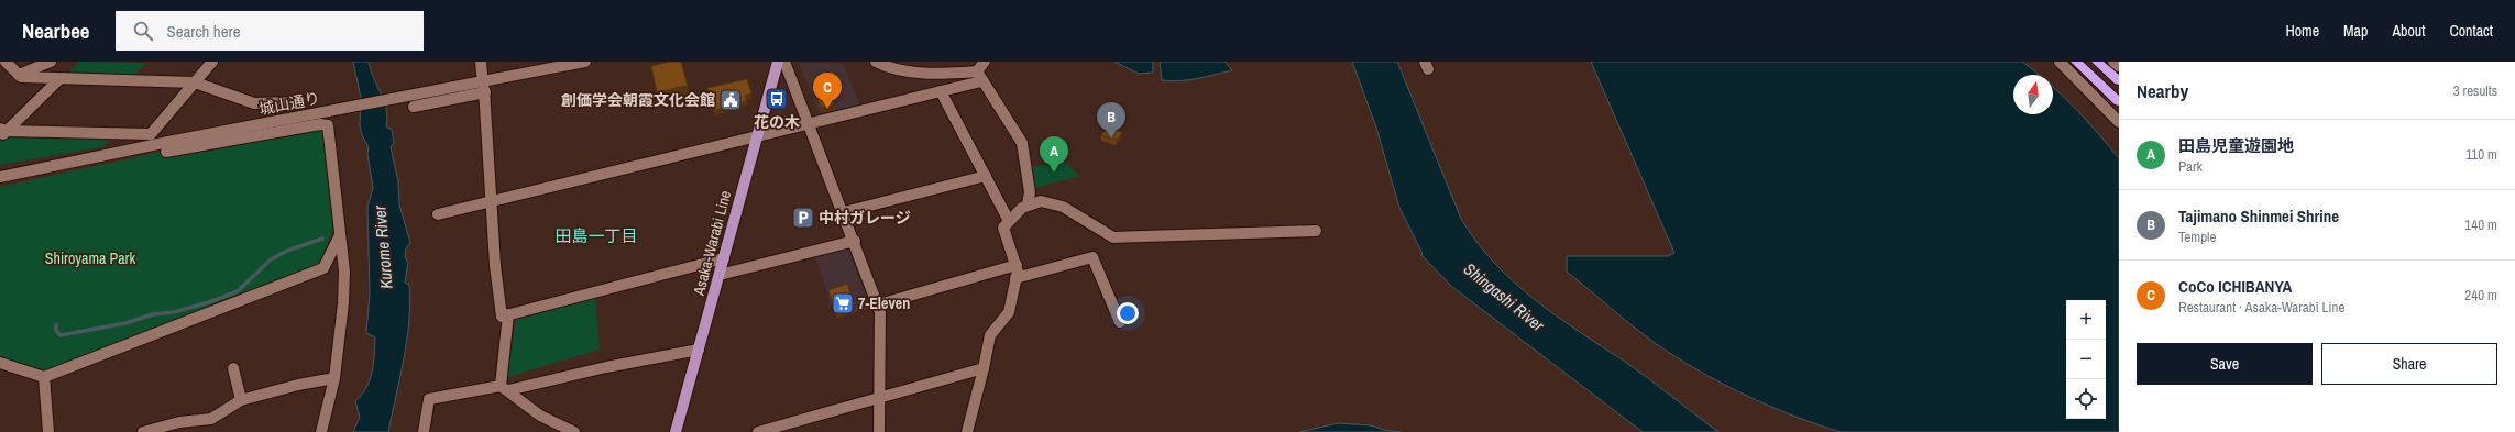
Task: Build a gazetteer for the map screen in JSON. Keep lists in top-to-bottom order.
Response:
{
  "streets": {
    "main road": ["Asaka-Warabi Line"],
    "street": ["城山通り"]
  },
  "districts": ["田島一丁目"],
  "water": ["Kurome River", "Shingashi River"],
  "parks": ["Shiroyama Park"],
  "places": {
    "bus stop": ["花の木"],
    "public building": ["創価学会朝霞文化会館"],
    "parking": ["中村ガレージ"],
    "supermarket": ["7-Eleven"]
  },
  "north": "top",
  "page": {
    "header": "Nearbee",
    "search": "Search here",
    "nav": [
      "Home",
      "Map",
      "About",
      "Contact"
    ],
    "heading": ["Nearby", "3 results"],
    "pins": ["C", "B", "A"],
    "list": [
      {
        "mark": "A",
        "name": "田島児童遊園地",
        "note": "Park",
        "value": "110 m"
      },
      {
        "mark": "B",
        "name": "Tajimano Shinmei Shrine",
        "note": "Temple",
        "value": "140 m"
      },
      {
        "mark": "C",
        "name": "CoCo ICHIBANYA",
        "note": "Restaurant · Asaka-Warabi Line",
        "value": "240 m"
      }
    ],
    "map_buttons": ["+", "−"],
    "buttons": ["Save", "Share"]
  }
}
